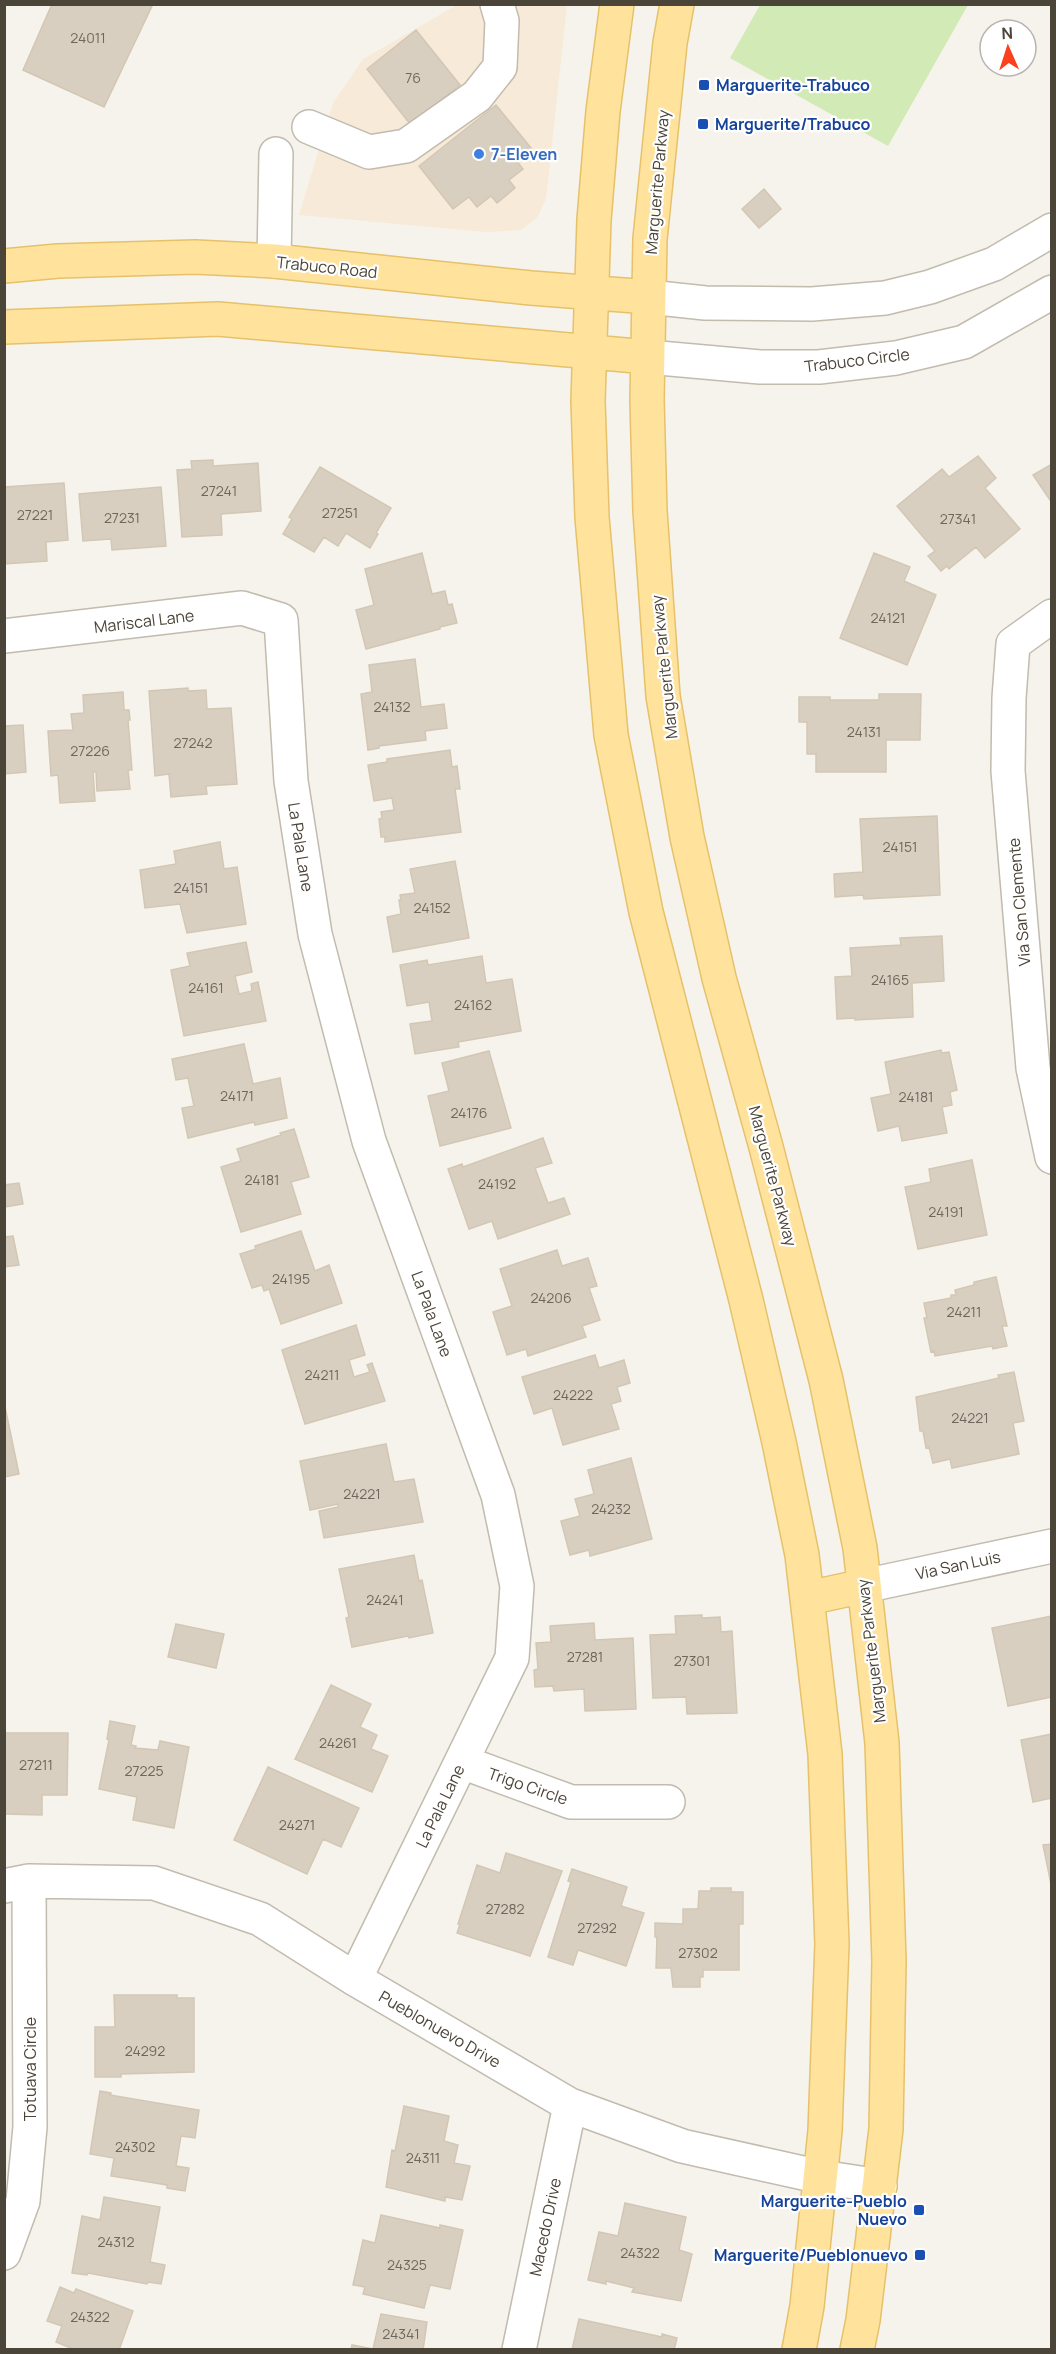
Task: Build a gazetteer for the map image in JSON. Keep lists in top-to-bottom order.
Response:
{
  "streets": {
    "main road": ["Marguerite Parkway", "Trabuco Road"],
    "street": [
      "Trabuco Circle",
      "Mariscal Lane",
      "La Pala Lane",
      "Via San Clemente",
      "Via San Luis",
      "Trigo Circle",
      "Pueblonuevo Drive",
      "Totuava Circle",
      "Macedo Drive"
    ]
  },
  "crossings": [
    ["Marguerite Parkway", "Trabuco Road"],
    ["Marguerite Parkway", "Trabuco Circle"],
    ["Marguerite Parkway", "Via San Luis"],
    ["Marguerite Parkway", "Pueblonuevo Drive"],
    ["Mariscal Lane", "La Pala Lane"],
    ["La Pala Lane", "Trigo Circle"],
    ["La Pala Lane", "Pueblonuevo Drive"],
    ["Pueblonuevo Drive", "Totuava Circle"],
    ["Pueblonuevo Drive", "Macedo Drive"]
  ],
  "places": {
    "transit": [
      "Marguerite-Trabuco",
      "Marguerite/Trabuco",
      "Marguerite-Pueblo Nuevo",
      "Marguerite/Pueblonuevo"
    ],
    "other": ["7-Eleven"]
  },
  "house_numbers": [
    "24011",
    "76",
    "27241",
    "27251",
    "27221",
    "27231",
    "27341",
    "24121",
    "24132",
    "24131",
    "27242",
    "27226",
    "24151",
    "24151",
    "24152",
    "24165",
    "24161",
    "24162",
    "24171",
    "24181",
    "24176",
    "24181",
    "24192",
    "24191",
    "24195",
    "24206",
    "24211",
    "24211",
    "24222",
    "24221",
    "24221",
    "24232",
    "24241",
    "27281",
    "27301",
    "24261",
    "27211",
    "27225",
    "24271",
    "27282",
    "27292",
    "27302",
    "24292",
    "24302",
    "24311",
    "24312",
    "24322",
    "24325",
    "24322",
    "24341"
  ],
  "north": "top"
}
